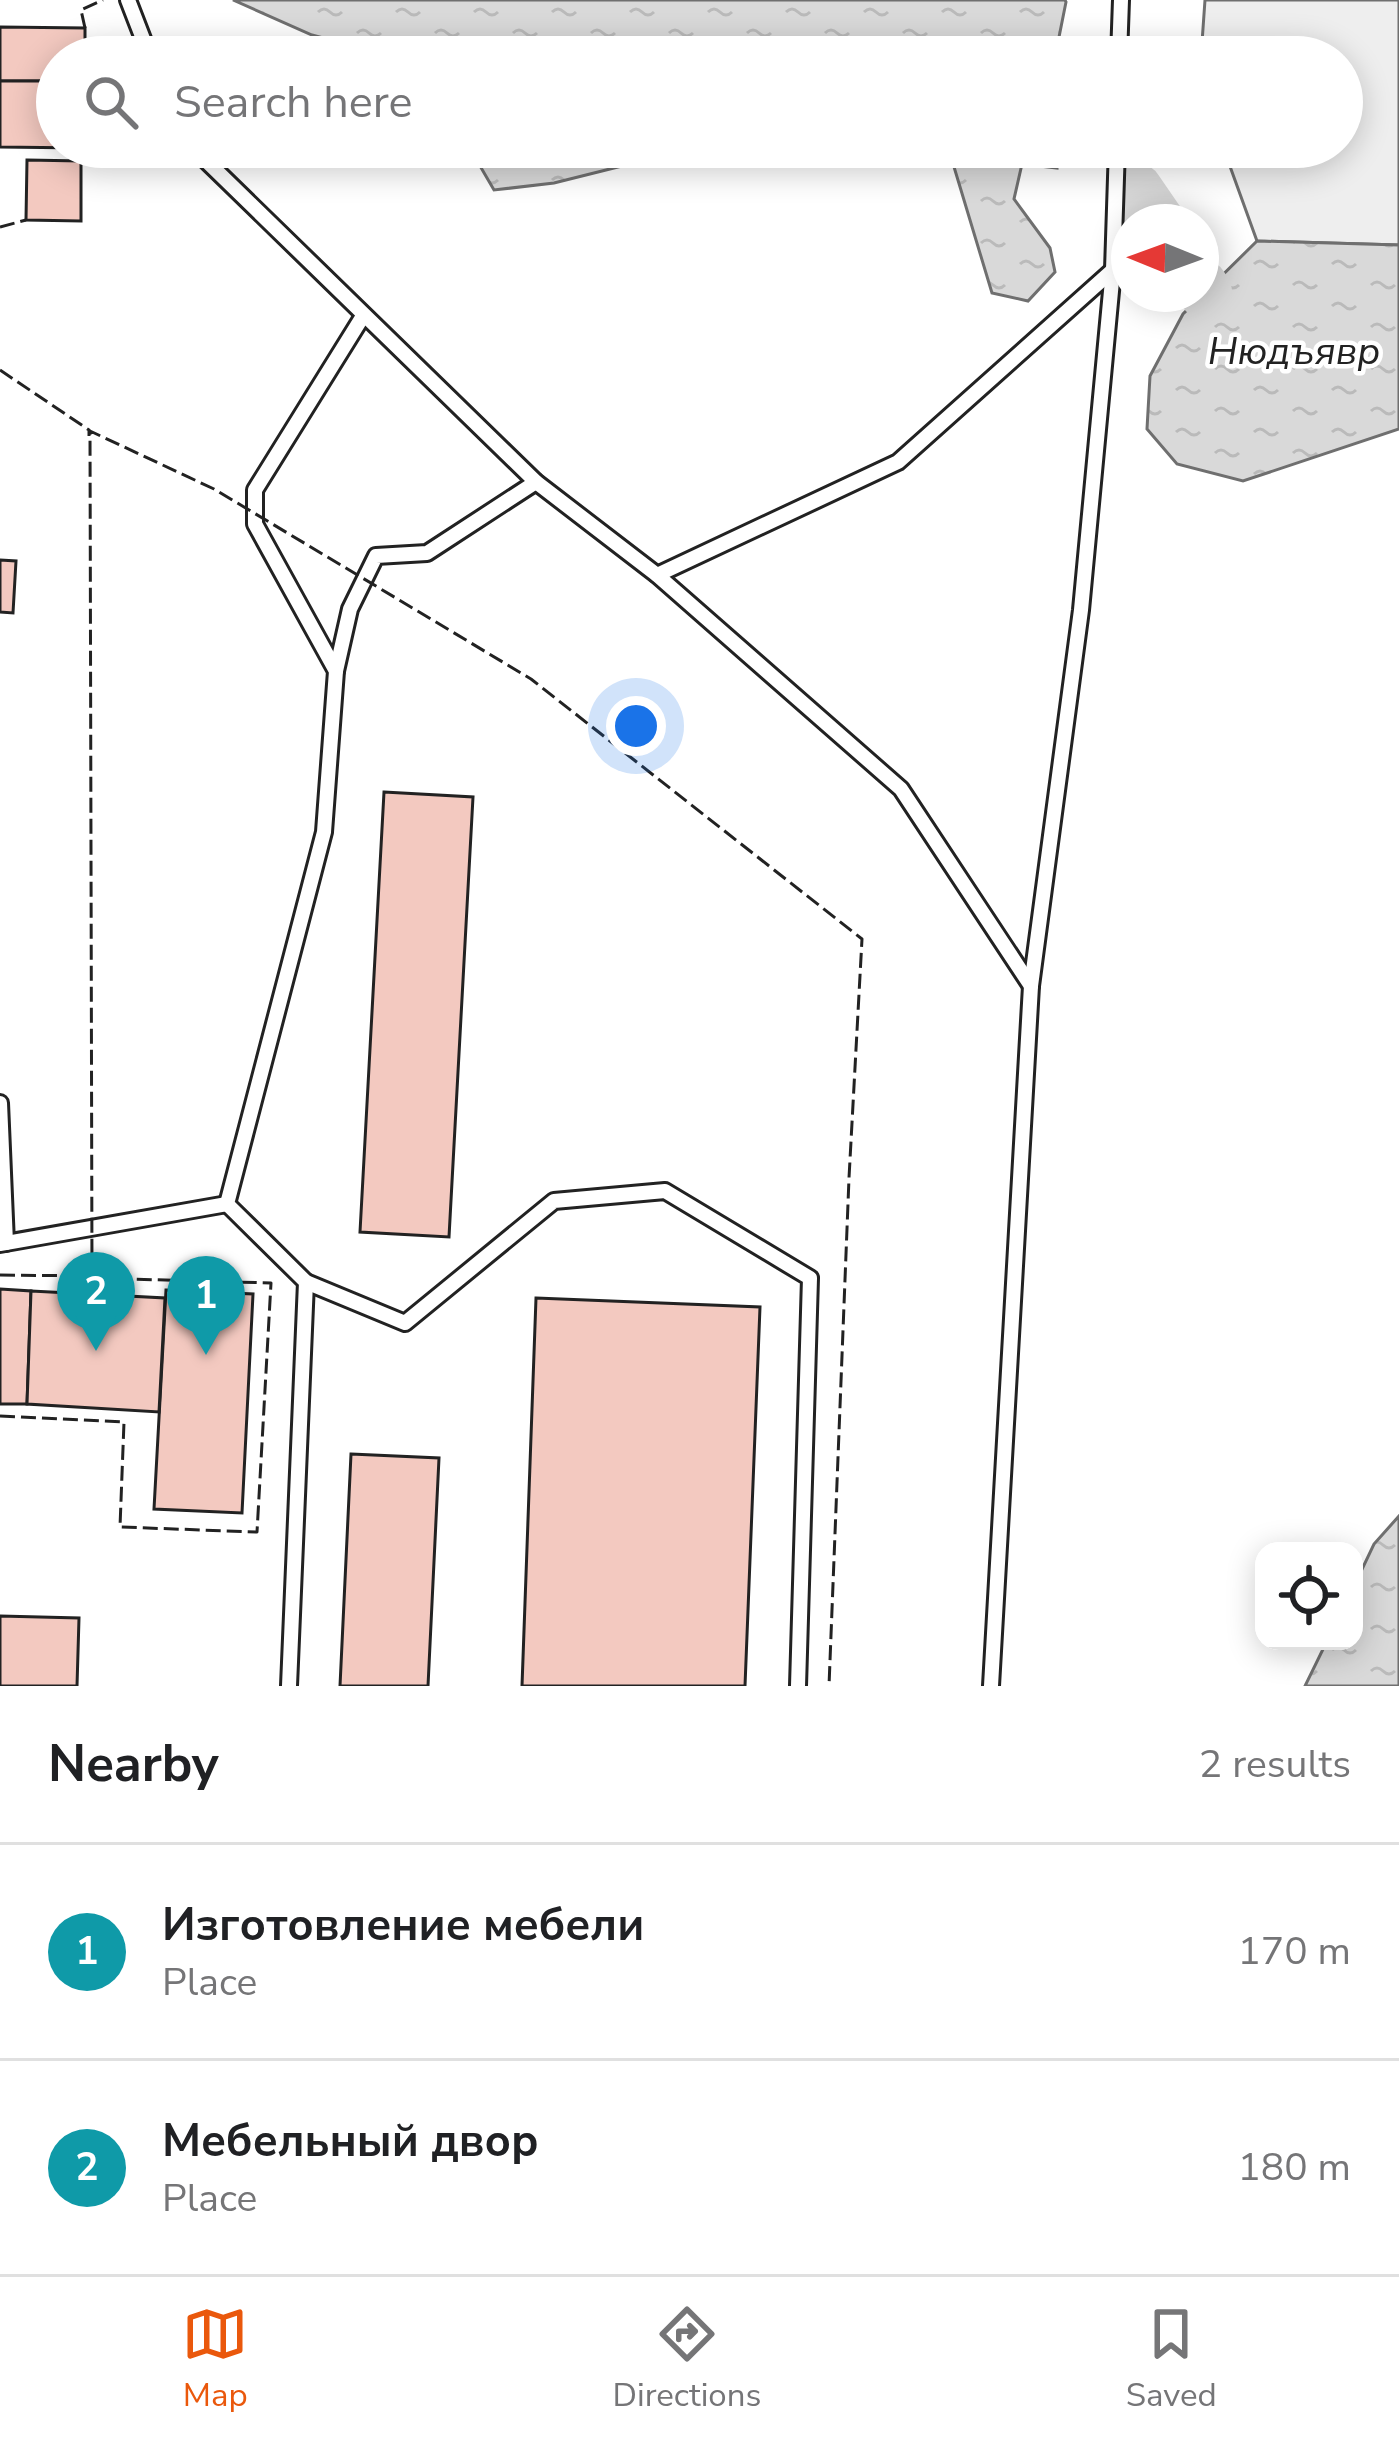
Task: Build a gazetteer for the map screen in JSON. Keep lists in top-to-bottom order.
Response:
{
  "water": ["Нюдъявр"],
  "north": "left",
  "page": {
    "search": "Search here",
    "pins": ["2", "1"],
    "heading": ["Nearby", "2 results"],
    "list": [
      {
        "mark": "1",
        "name": "Изготовление мебели",
        "note": "Place",
        "value": "170 m"
      },
      {
        "mark": "2",
        "name": "Мебельный двор",
        "note": "Place",
        "value": "180 m"
      }
    ],
    "nav": ["Map", "Directions", "Saved"]
  }
}
